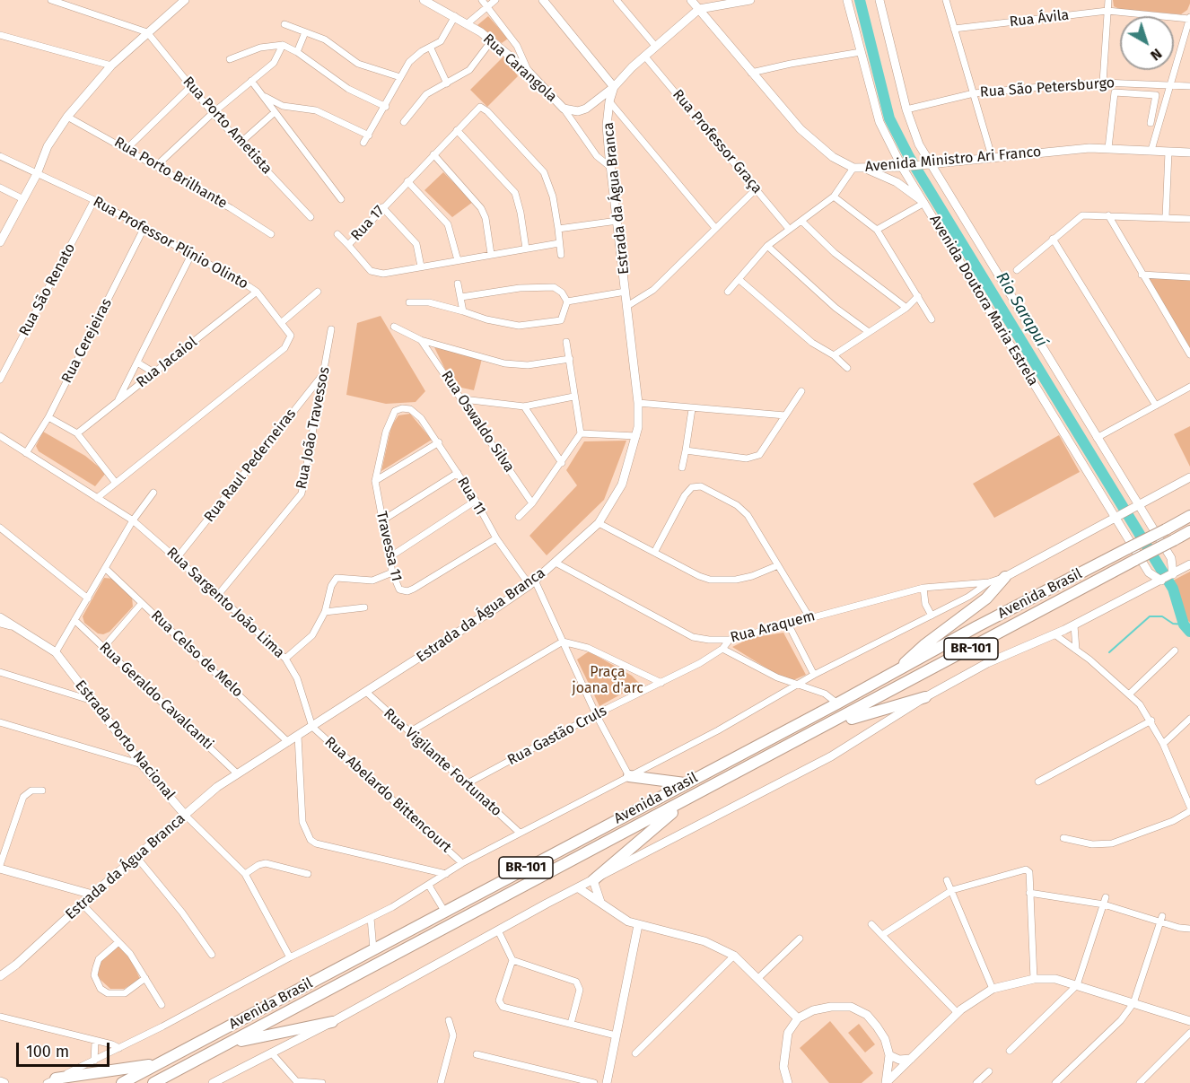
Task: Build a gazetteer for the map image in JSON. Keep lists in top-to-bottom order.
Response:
{
  "streets": {
    "highway": ["Avenida Brasil", "BR-101"],
    "street": [
      "Rua Ávila",
      "Rua Carangola",
      "Rua São Petersburgo",
      "Rua Porto Ametista",
      "Rua Professor Graça",
      "Avenida Ministro Ari Franco",
      "Rua Porto Brilhante",
      "Estrada da Água Branca",
      "Rua 17",
      "Rua Professor Plínio Olinto",
      "Rua São Renato",
      "Avenida Doutora Maria Estrela",
      "Rua Cerejeiras",
      "Rua Jacaiol",
      "Rua Oswaldo Silva",
      "Rua João Travessos",
      "Rua Raul Pederneiras",
      "Rua 11",
      "Travessa 11",
      "Rua Sargento João Lima",
      "Rua Araquem",
      "Rua Celso de Melo",
      "Rua Geraldo Cavalcanti",
      "Rua Gastão Cruls",
      "Estrada Porto Nacional",
      "Rua Vigilante Fortunato",
      "Rua Abelardo Bittencourt"
    ]
  },
  "crossings": [
    ["Rua Carangola", "Estrada da Água Branca"],
    ["Rua São Petersburgo", "Avenida Doutora Maria Estrela"],
    ["Rua Professor Graça", "Estrada da Água Branca"],
    ["Avenida Ministro Ari Franco", "Estrada da Água Branca"],
    ["Avenida Ministro Ari Franco", "Avenida Doutora Maria Estrela"],
    ["Estrada da Água Branca", "Rua 11"],
    ["Estrada da Água Branca", "Rua Sargento João Lima"],
    ["Estrada da Água Branca", "Rua Araquem"],
    ["Estrada da Água Branca", "Rua Celso de Melo"],
    ["Estrada da Água Branca", "Rua Geraldo Cavalcanti"],
    ["Estrada da Água Branca", "Estrada Porto Nacional"],
    ["Estrada da Água Branca", "Rua Vigilante Fortunato"],
    ["Estrada da Água Branca", "Rua Abelardo Bittencourt"],
    ["Rua Professor Plínio Olinto", "Rua São Renato"],
    ["Rua Professor Plínio Olinto", "Rua Cerejeiras"],
    ["Rua Professor Plínio Olinto", "Rua Jacaiol"],
    ["Rua Professor Plínio Olinto", "Rua Sargento João Lima"],
    ["Rua Cerejeiras", "Rua Sargento João Lima"],
    ["Rua João Travessos", "Rua Raul Pederneiras"],
    ["Rua João Travessos", "Rua Sargento João Lima"],
    ["Rua Raul Pederneiras", "Rua Sargento João Lima"],
    ["Rua 11", "Travessa 11"],
    ["Rua 11", "Rua Gastão Cruls"],
    ["Rua Sargento João Lima", "Rua Abelardo Bittencourt"],
    ["Rua Araquem", "Rua Gastão Cruls"],
    ["Rua Gastão Cruls", "Rua Vigilante Fortunato"]
  ],
  "water": ["Rio Sarapuí"],
  "parks": ["Praça joana d'arc"],
  "scale_bar": "100 m",
  "north": "bottom right"
}
